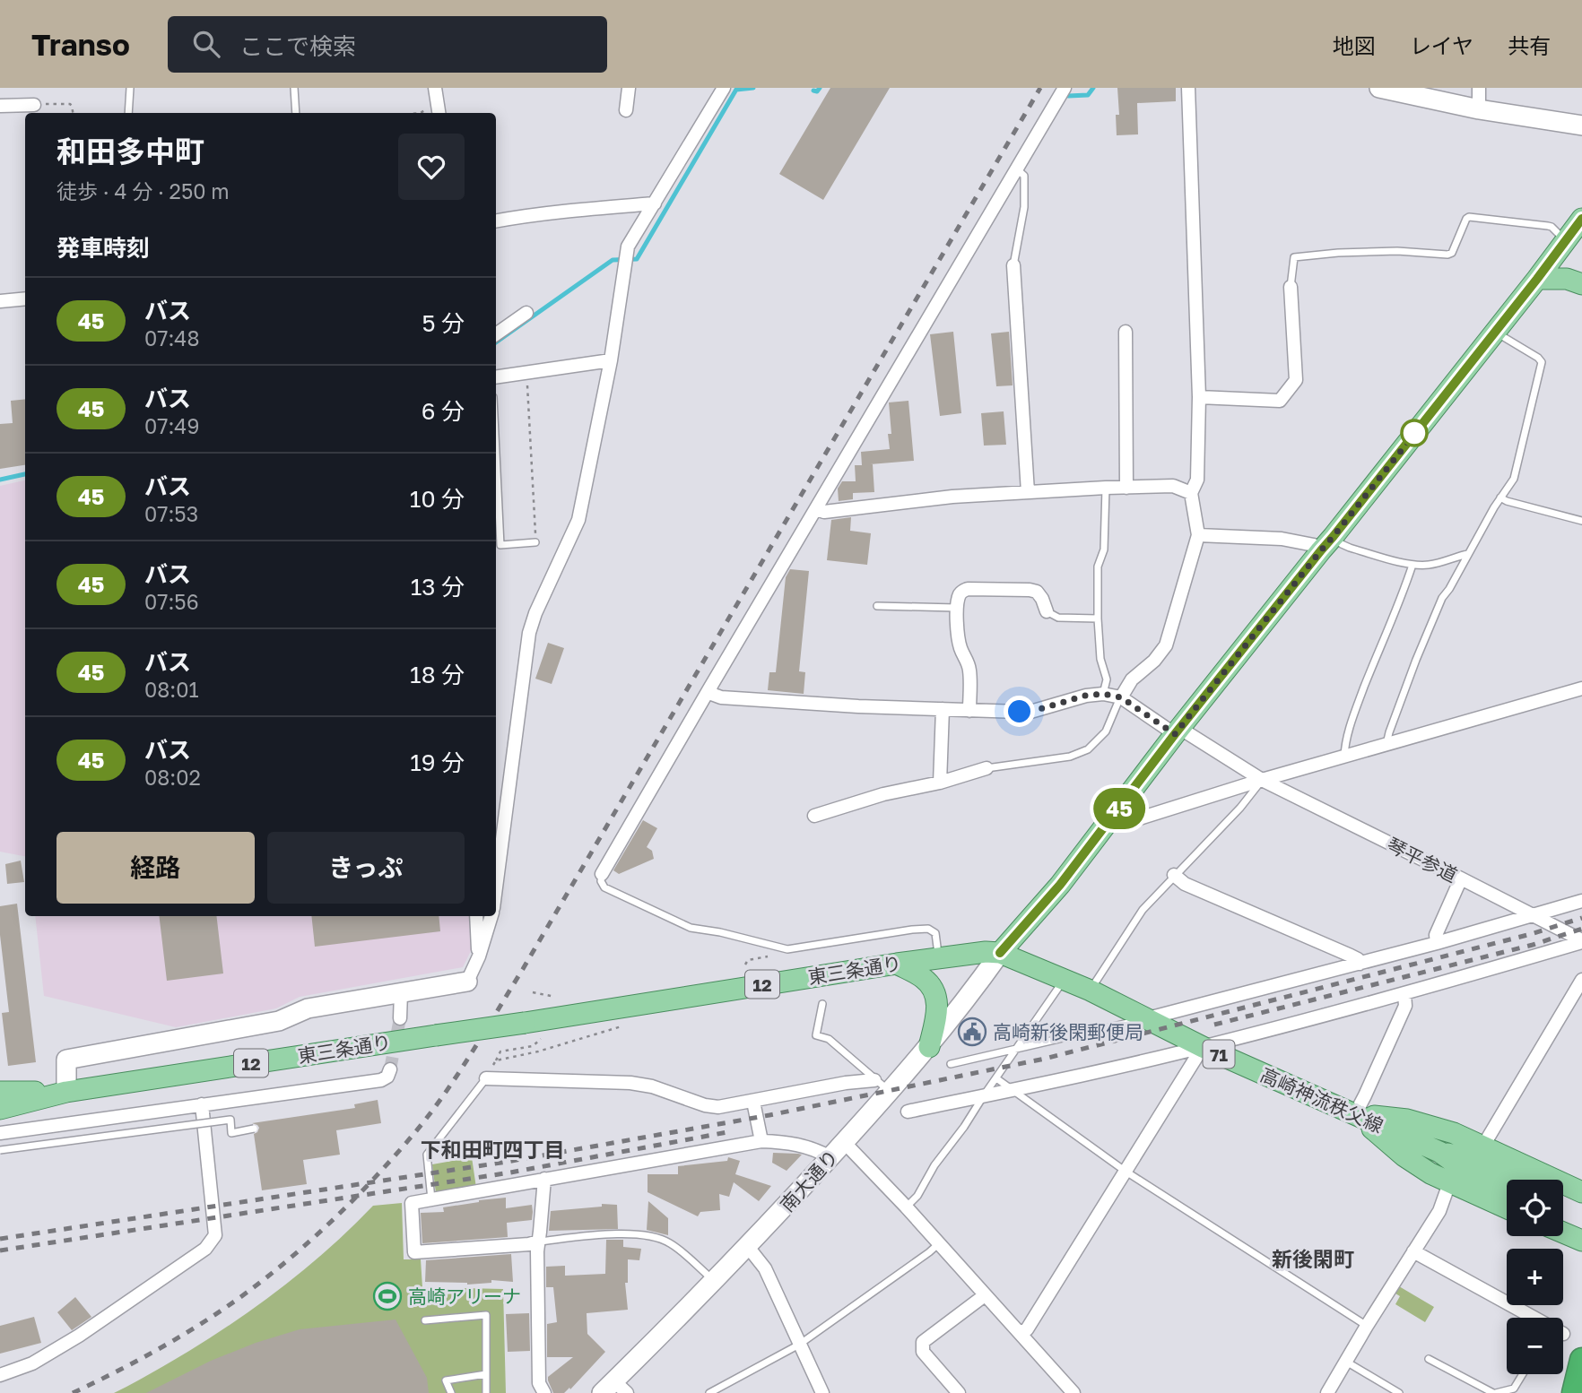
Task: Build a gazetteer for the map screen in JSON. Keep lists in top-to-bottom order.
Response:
{
  "streets": {
    "main road": [
      "東三条通り",
      "12",
      "71",
      "高崎神流秩父線"
    ],
    "street": ["琴平参道", "南大通り"]
  },
  "crossings": [
    ["東三条通り", "高崎神流秩父線"],
    ["東三条通り", "南大通り"],
    ["71", "高崎神流秩父線"],
    ["高崎神流秩父線", "南大通り"]
  ],
  "districts": ["下和田町四丁目", "新後閑町"],
  "places": {
    "public building": ["高崎新後閑郵便局"],
    "sports": ["高崎アリーナ"]
  },
  "lines": ["bus line 45"],
  "page": {
    "header": "Transo",
    "search": "ここで検索",
    "nav": ["地図", "レイヤ", "共有"],
    "on_map": "45",
    "heading": [
      ["和田多中町", "徒歩 · 4 分 · 250 m"],
      "発車時刻"
    ],
    "list": [
      {
        "mark": "45",
        "name": "バス",
        "note": "07:48",
        "value": "5 分"
      },
      {
        "mark": "45",
        "name": "バス",
        "note": "07:49",
        "value": "6 分"
      },
      {
        "mark": "45",
        "name": "バス",
        "note": "07:53",
        "value": "10 分"
      },
      {
        "mark": "45",
        "name": "バス",
        "note": "07:56",
        "value": "13 分"
      },
      {
        "mark": "45",
        "name": "バス",
        "note": "08:01",
        "value": "18 分"
      },
      {
        "mark": "45",
        "name": "バス",
        "note": "08:02",
        "value": "19 分"
      }
    ],
    "buttons": ["経路", "きっぷ"],
    "map_buttons": ["+", "−"]
  }
}
